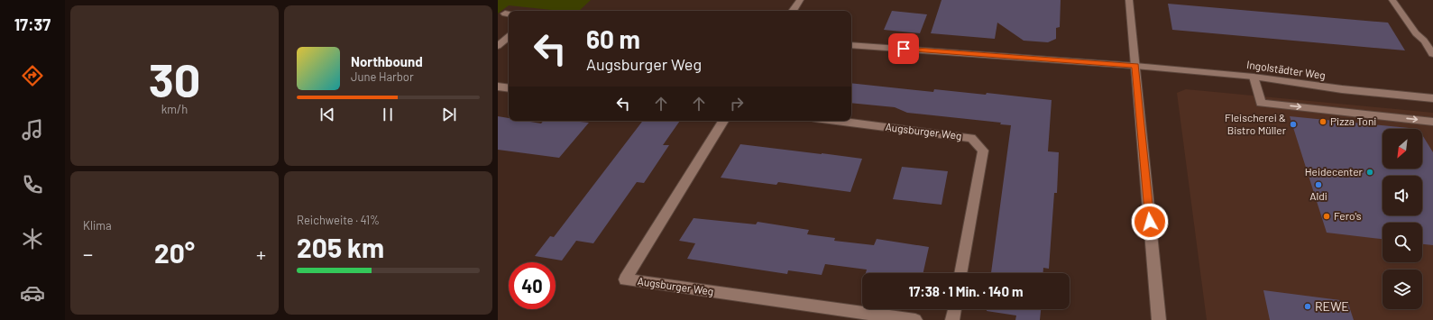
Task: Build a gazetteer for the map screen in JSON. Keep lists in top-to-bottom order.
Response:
{
  "streets": {
    "street": ["Ingolstädter Weg", "Augsburger Weg"]
  },
  "places": [
    "Pizza Toni",
    "Fleischerei & Bistro Müller",
    "Heidecenter",
    "Aldi",
    "Fero's",
    "REWE"
  ],
  "north": "bottom left",
  "page": {
    "tabs": "17:37",
    "tile": [
      ["30", "km/h"],
      "Klima",
      ["Reichweite · 41%", "205 km"]
    ],
    "turn": ["60 m", "Augsburger Weg"],
    "song": ["Northbound", "June Harbor"],
    "heat": ["−", "20°", "+"],
    "limit": "40",
    "trip": "17:38 · 1 Min. · 140 m"
  }
}
